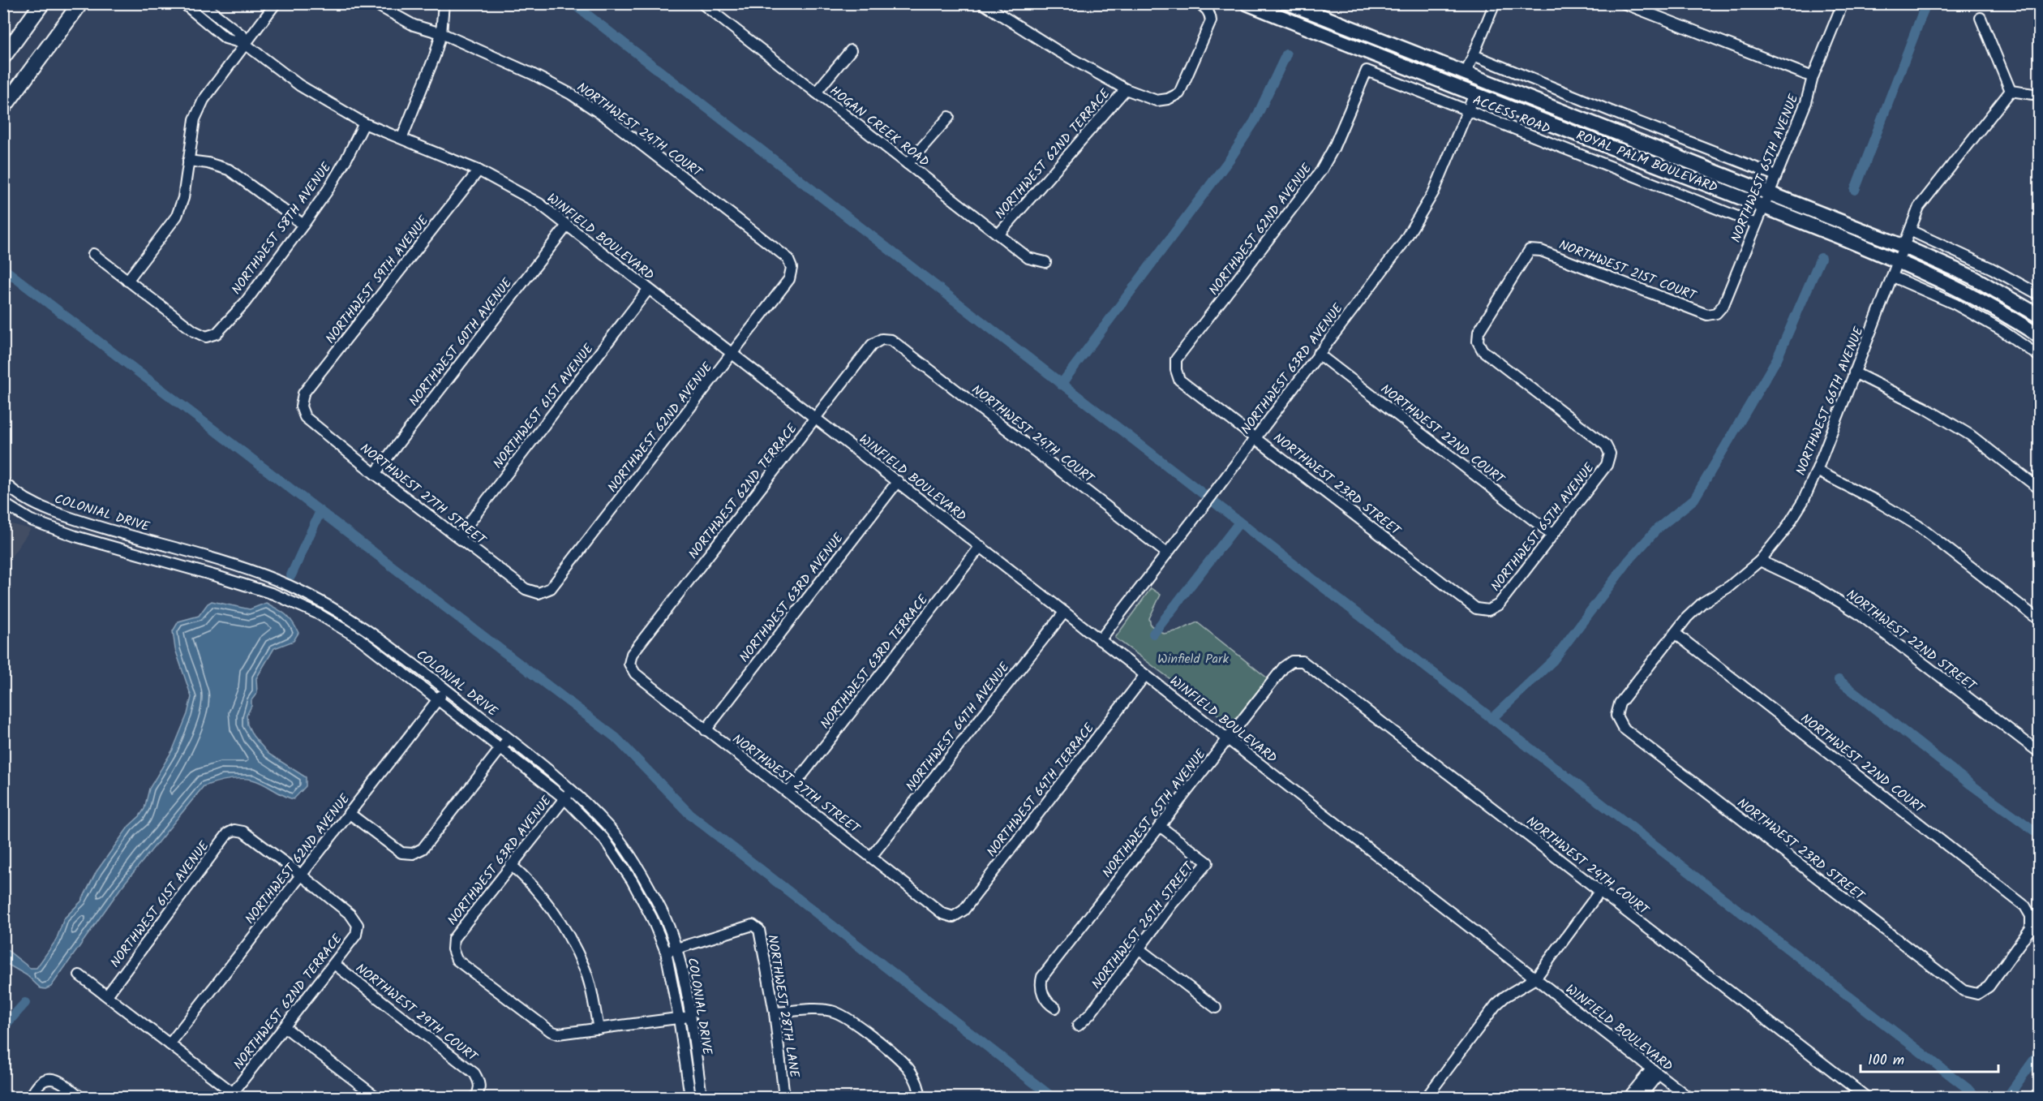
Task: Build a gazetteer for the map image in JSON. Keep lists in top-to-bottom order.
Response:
{
  "streets": {
    "main road": ["ROYAL PALM BOULEVARD"],
    "street": [
      "ACCESS ROAD",
      "HOGAN CREEK ROAD",
      "NORTHWEST 24TH COURT",
      "NORTHWEST 62ND TERRACE",
      "NORTHWEST 65TH AVENUE",
      "NORTHWEST 58TH AVENUE",
      "NORTHWEST 62ND AVENUE",
      "WINFIELD BOULEVARD",
      "NORTHWEST 21ST COURT",
      "NORTHWEST 59TH AVENUE",
      "NORTHWEST 60TH AVENUE",
      "NORTHWEST 63RD AVENUE",
      "NORTHWEST 66TH AVENUE",
      "NORTHWEST 61ST AVENUE",
      "NORTHWEST 22ND COURT",
      "NORTHWEST 23RD STREET",
      "NORTHWEST 27TH STREET",
      "COLONIAL DRIVE",
      "NORTHWEST 22ND STREET",
      "NORTHWEST 63RD TERRACE",
      "NORTHWEST 64TH AVENUE",
      "NORTHWEST 64TH TERRACE",
      "NORTHWEST 26TH STREET",
      "NORTHWEST 28TH LANE",
      "NORTHWEST 29TH COURT"
    ]
  },
  "crossings": [
    ["ACCESS ROAD", "NORTHWEST 65TH AVENUE"],
    ["ACCESS ROAD", "NORTHWEST 62ND AVENUE"],
    ["ACCESS ROAD", "NORTHWEST 63RD AVENUE"],
    ["HOGAN CREEK ROAD", "NORTHWEST 62ND TERRACE"],
    ["NORTHWEST 24TH COURT", "NORTHWEST 62ND TERRACE"],
    ["NORTHWEST 24TH COURT", "NORTHWEST 65TH AVENUE"],
    ["NORTHWEST 24TH COURT", "NORTHWEST 62ND AVENUE"],
    ["NORTHWEST 24TH COURT", "NORTHWEST 63RD AVENUE"],
    ["NORTHWEST 62ND TERRACE", "NORTHWEST 62ND AVENUE"],
    ["NORTHWEST 62ND TERRACE", "WINFIELD BOULEVARD"],
    ["NORTHWEST 62ND TERRACE", "NORTHWEST 61ST AVENUE"],
    ["NORTHWEST 62ND TERRACE", "NORTHWEST 27TH STREET"],
    ["NORTHWEST 62ND TERRACE", "NORTHWEST 29TH COURT"],
    ["ROYAL PALM BOULEVARD", "NORTHWEST 65TH AVENUE"],
    ["ROYAL PALM BOULEVARD", "NORTHWEST 63RD AVENUE"],
    ["ROYAL PALM BOULEVARD", "NORTHWEST 66TH AVENUE"],
    ["NORTHWEST 65TH AVENUE", "WINFIELD BOULEVARD"],
    ["NORTHWEST 65TH AVENUE", "NORTHWEST 21ST COURT"],
    ["NORTHWEST 65TH AVENUE", "NORTHWEST 22ND COURT"],
    ["NORTHWEST 65TH AVENUE", "NORTHWEST 23RD STREET"],
    ["NORTHWEST 65TH AVENUE", "NORTHWEST 26TH STREET"],
    ["NORTHWEST 58TH AVENUE", "WINFIELD BOULEVARD"],
    ["NORTHWEST 62ND AVENUE", "WINFIELD BOULEVARD"],
    ["NORTHWEST 62ND AVENUE", "NORTHWEST 61ST AVENUE"],
    ["NORTHWEST 62ND AVENUE", "NORTHWEST 23RD STREET"],
    ["NORTHWEST 62ND AVENUE", "NORTHWEST 27TH STREET"],
    ["NORTHWEST 62ND AVENUE", "COLONIAL DRIVE"],
    ["WINFIELD BOULEVARD", "NORTHWEST 59TH AVENUE"],
    ["WINFIELD BOULEVARD", "NORTHWEST 60TH AVENUE"],
    ["WINFIELD BOULEVARD", "NORTHWEST 63RD AVENUE"],
    ["WINFIELD BOULEVARD", "NORTHWEST 61ST AVENUE"],
    ["WINFIELD BOULEVARD", "NORTHWEST 63RD TERRACE"],
    ["WINFIELD BOULEVARD", "NORTHWEST 64TH AVENUE"],
    ["WINFIELD BOULEVARD", "NORTHWEST 64TH TERRACE"],
    ["NORTHWEST 59TH AVENUE", "NORTHWEST 27TH STREET"],
    ["NORTHWEST 60TH AVENUE", "NORTHWEST 27TH STREET"],
    ["NORTHWEST 63RD AVENUE", "NORTHWEST 22ND COURT"],
    ["NORTHWEST 63RD AVENUE", "NORTHWEST 23RD STREET"],
    ["NORTHWEST 63RD AVENUE", "NORTHWEST 27TH STREET"],
    ["NORTHWEST 63RD AVENUE", "COLONIAL DRIVE"],
    ["NORTHWEST 66TH AVENUE", "NORTHWEST 22ND COURT"],
    ["NORTHWEST 66TH AVENUE", "NORTHWEST 23RD STREET"],
    ["NORTHWEST 66TH AVENUE", "NORTHWEST 22ND STREET"],
    ["NORTHWEST 61ST AVENUE", "NORTHWEST 27TH STREET"],
    ["NORTHWEST 22ND COURT", "NORTHWEST 23RD STREET"],
    ["NORTHWEST 27TH STREET", "NORTHWEST 63RD TERRACE"],
    ["NORTHWEST 27TH STREET", "NORTHWEST 64TH AVENUE"],
    ["NORTHWEST 27TH STREET", "NORTHWEST 64TH TERRACE"],
    ["COLONIAL DRIVE", "NORTHWEST 28TH LANE"]
  ],
  "parks": ["Winfield Park"],
  "scale_bar": "100 m"
}
